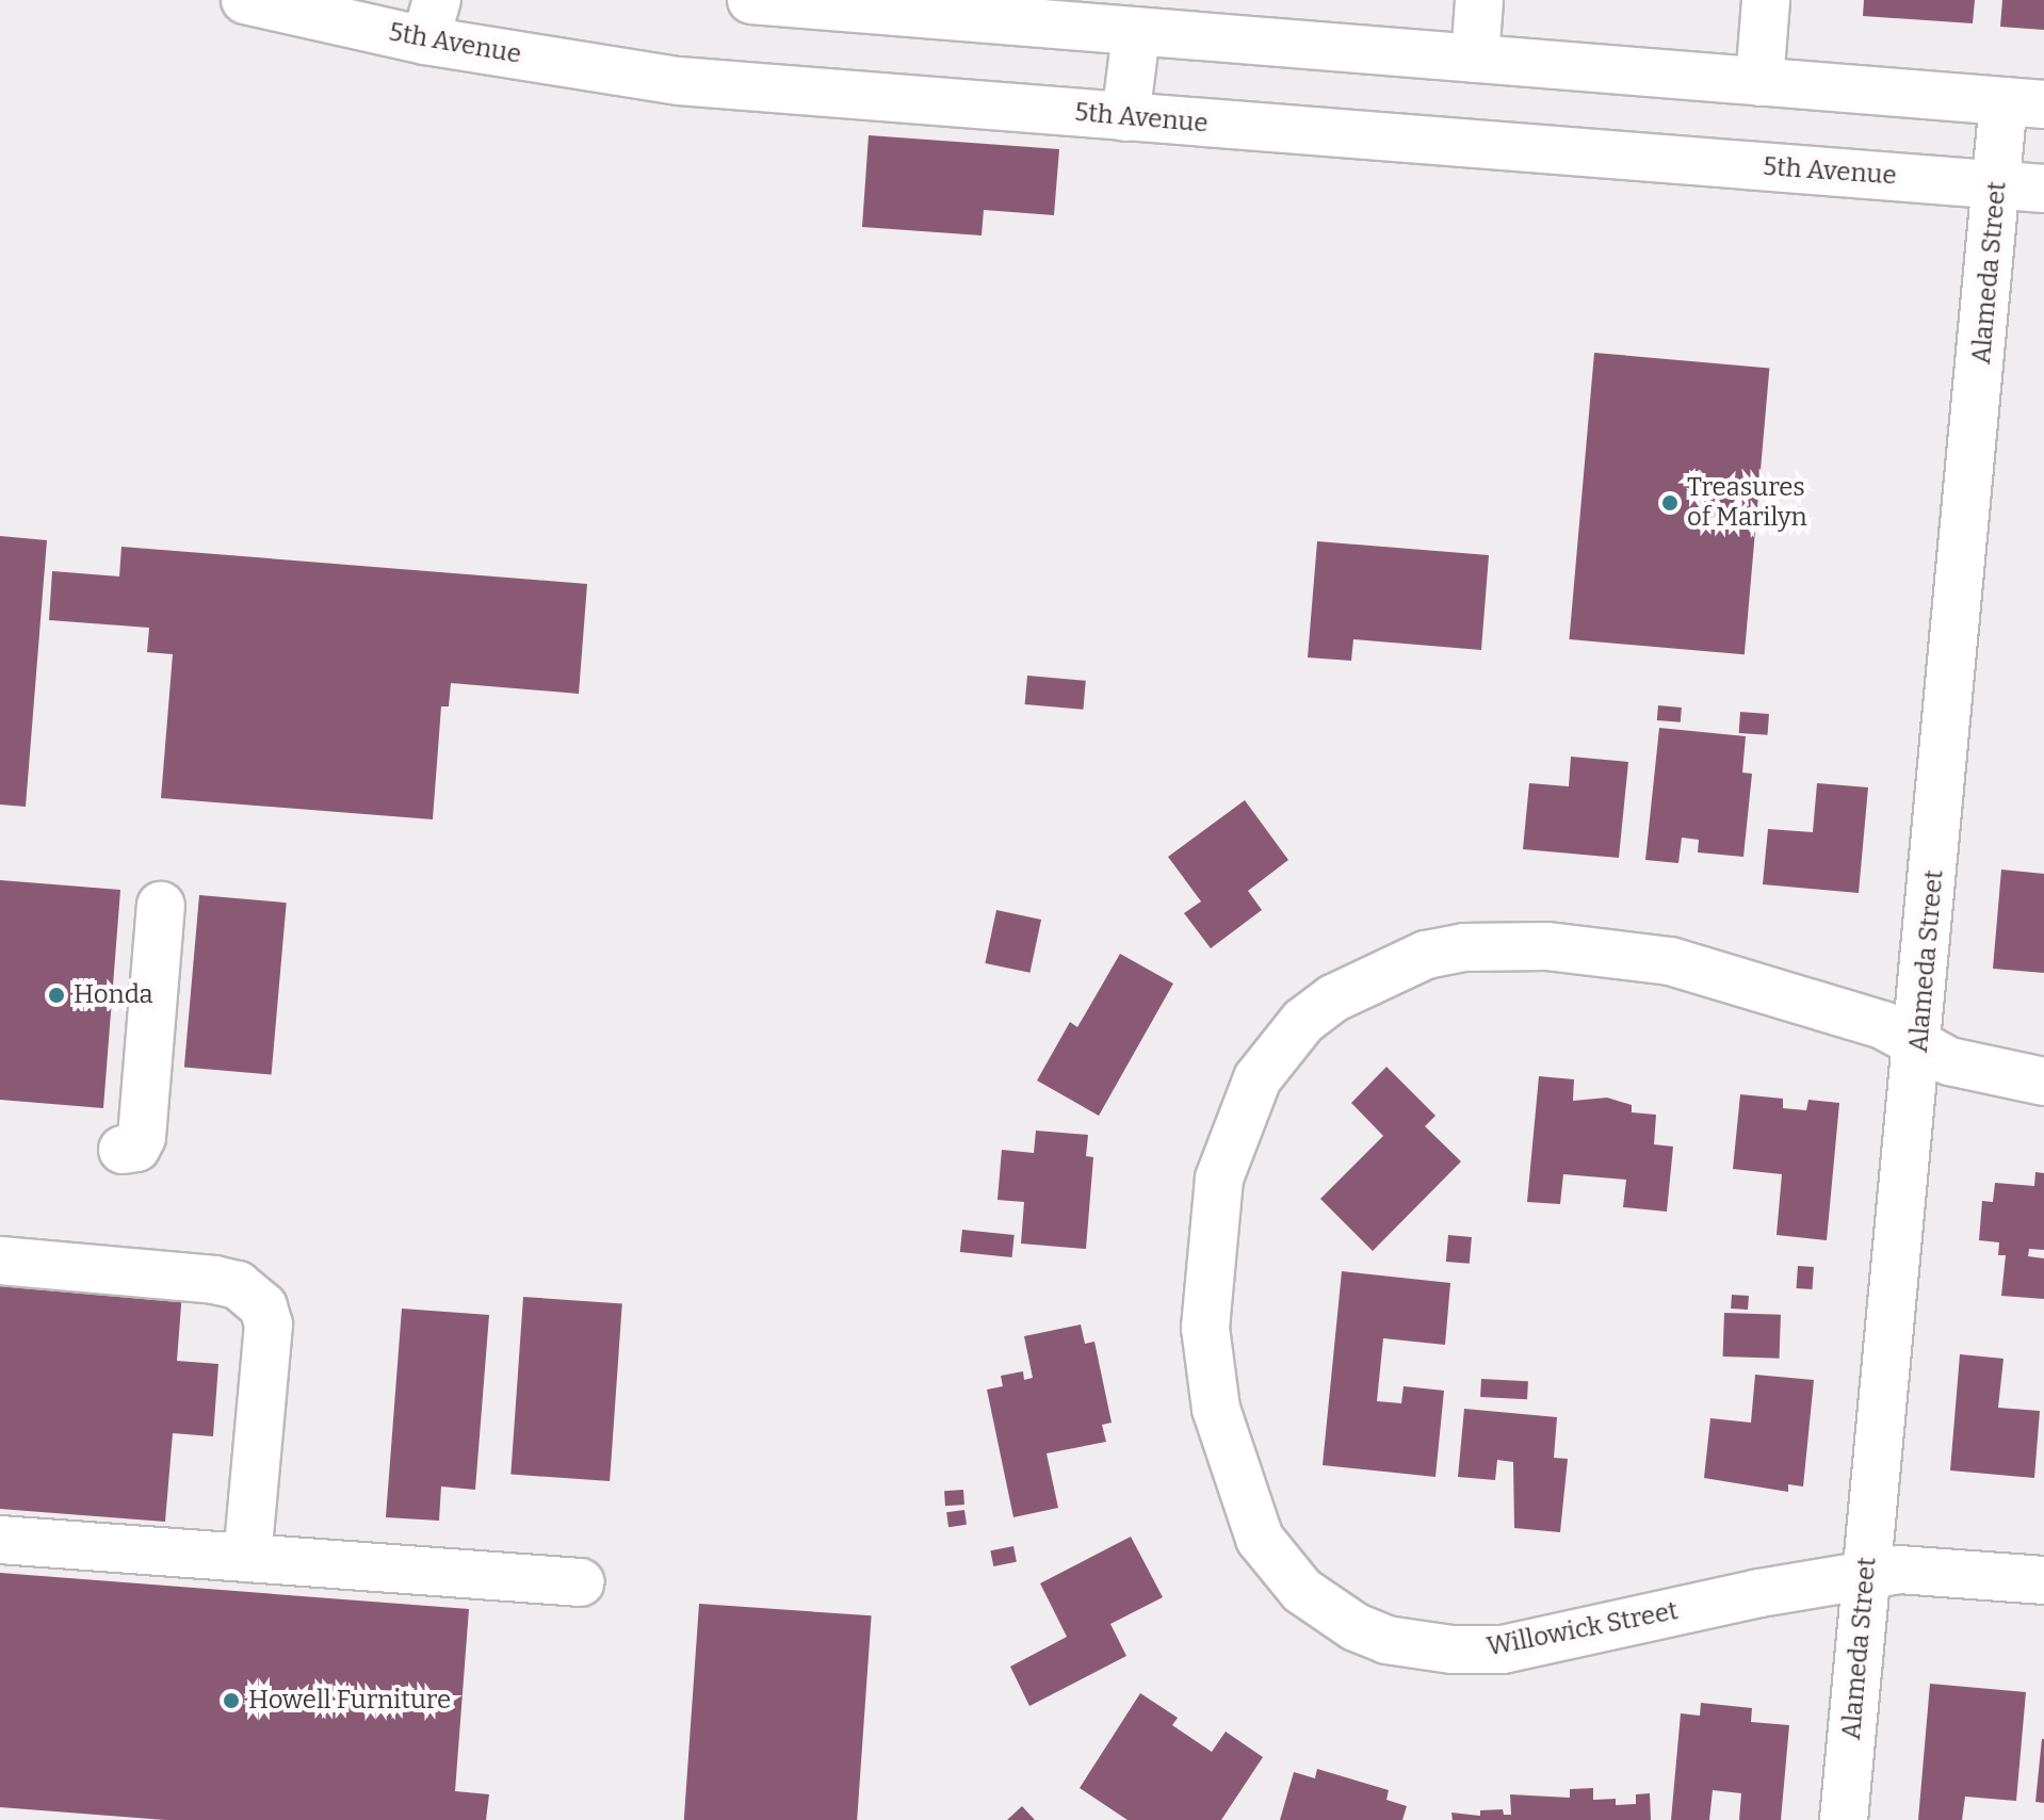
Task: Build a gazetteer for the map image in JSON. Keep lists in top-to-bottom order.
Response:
{
  "streets": {
    "street": ["5th Avenue", "Alameda Street", "Willowick Street"]
  },
  "crossings": [
    ["5th Avenue", "Alameda Street"],
    ["Alameda Street", "Willowick Street"]
  ],
  "places": ["Treasures of Marilyn", "Honda", "Howell Furniture"]
}
